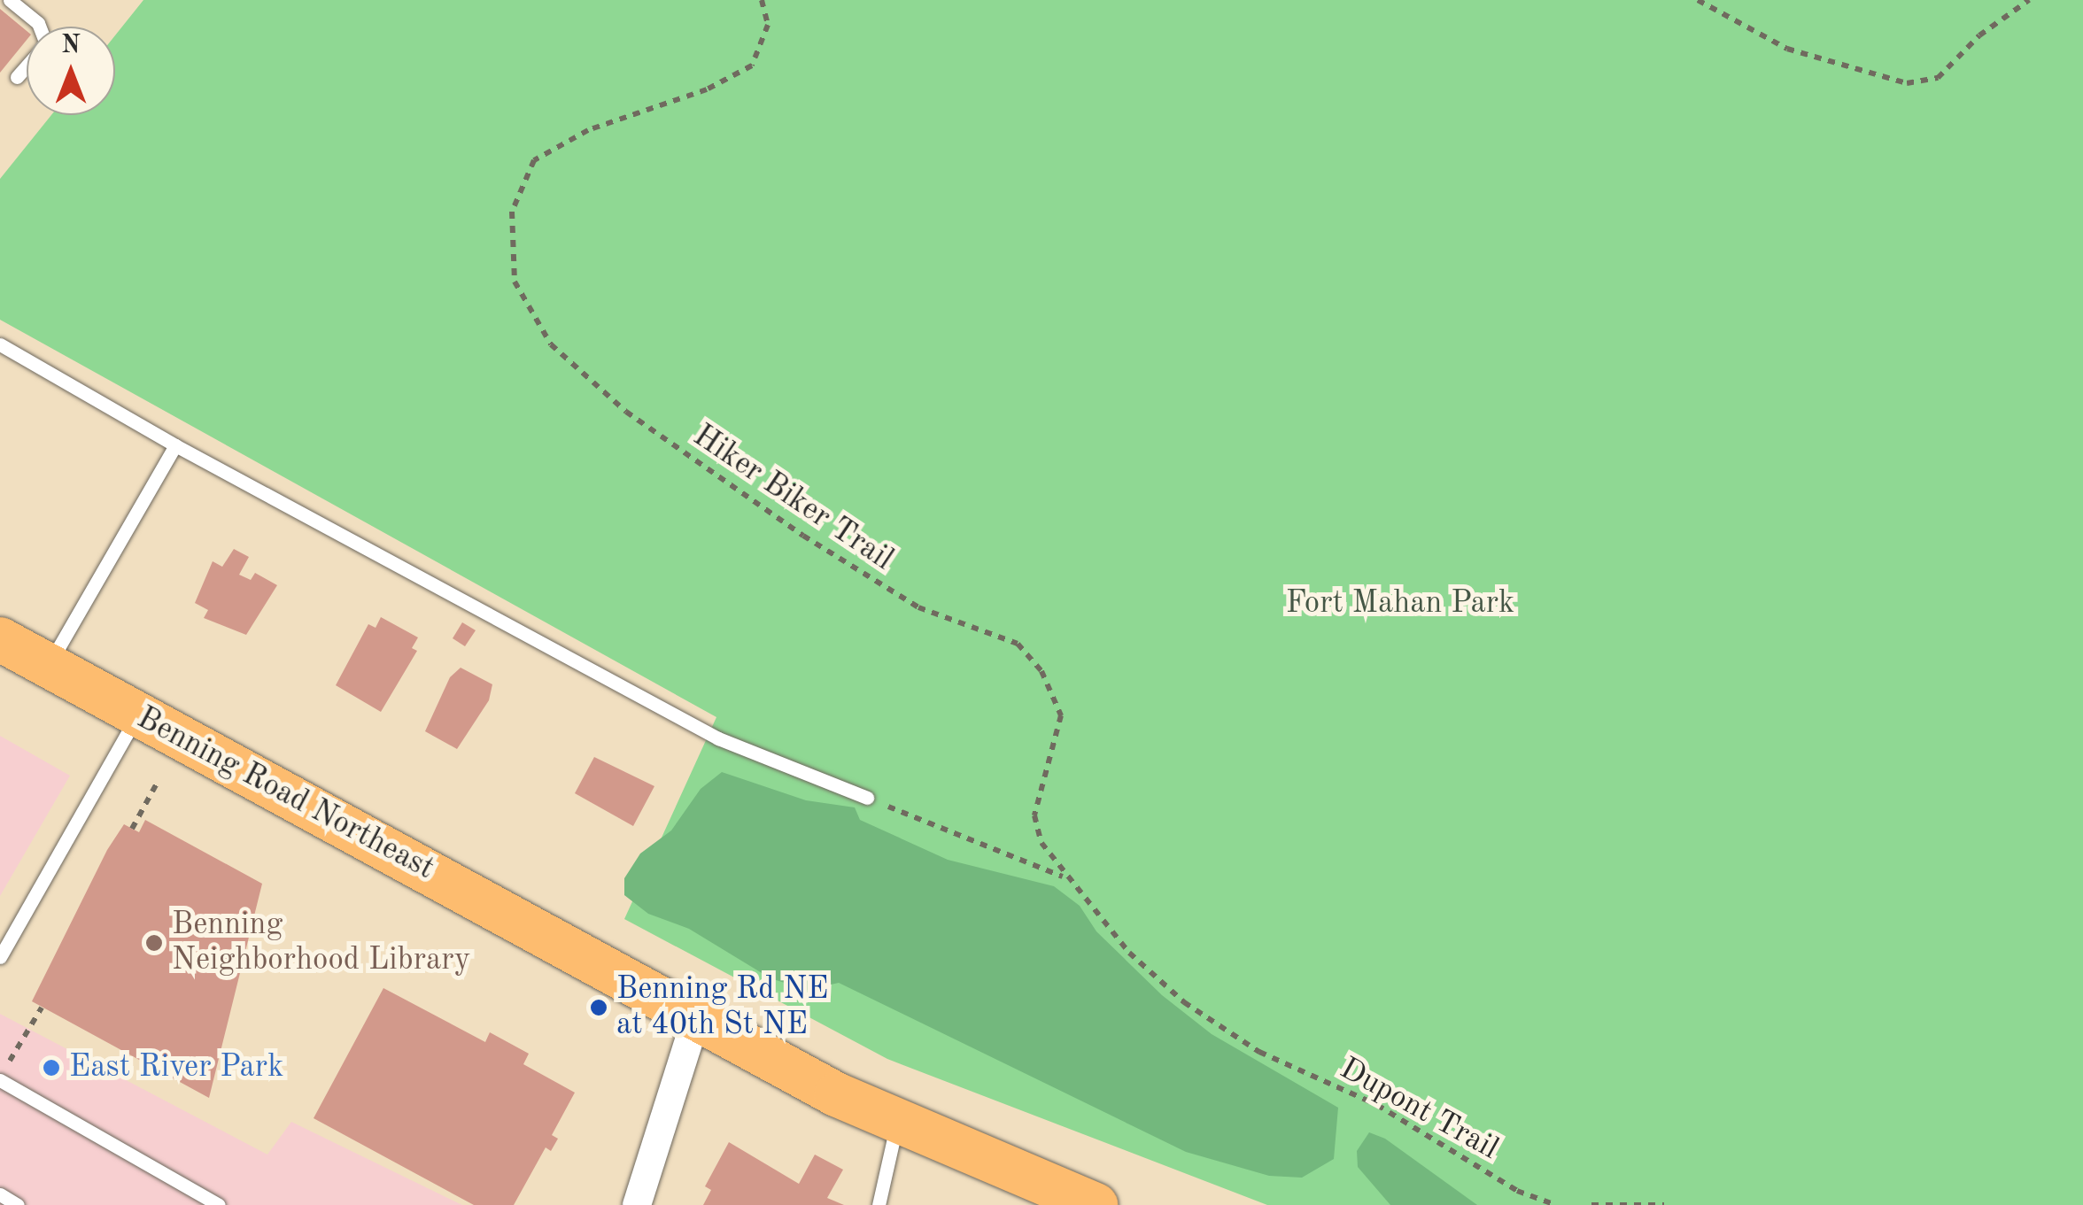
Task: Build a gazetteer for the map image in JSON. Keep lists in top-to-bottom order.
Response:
{
  "streets": {
    "main road": ["Benning Road Northeast"],
    "path": ["Hiker Biker Trail", "Dupont Trail"]
  },
  "crossings": [
    ["Hiker Biker Trail", "Dupont Trail"]
  ],
  "parks": ["Fort Mahan Park"],
  "places": ["Benning Neighborhood Library", "Benning Rd NE at 40th St NE", "East River Park"],
  "north": "top"
}
